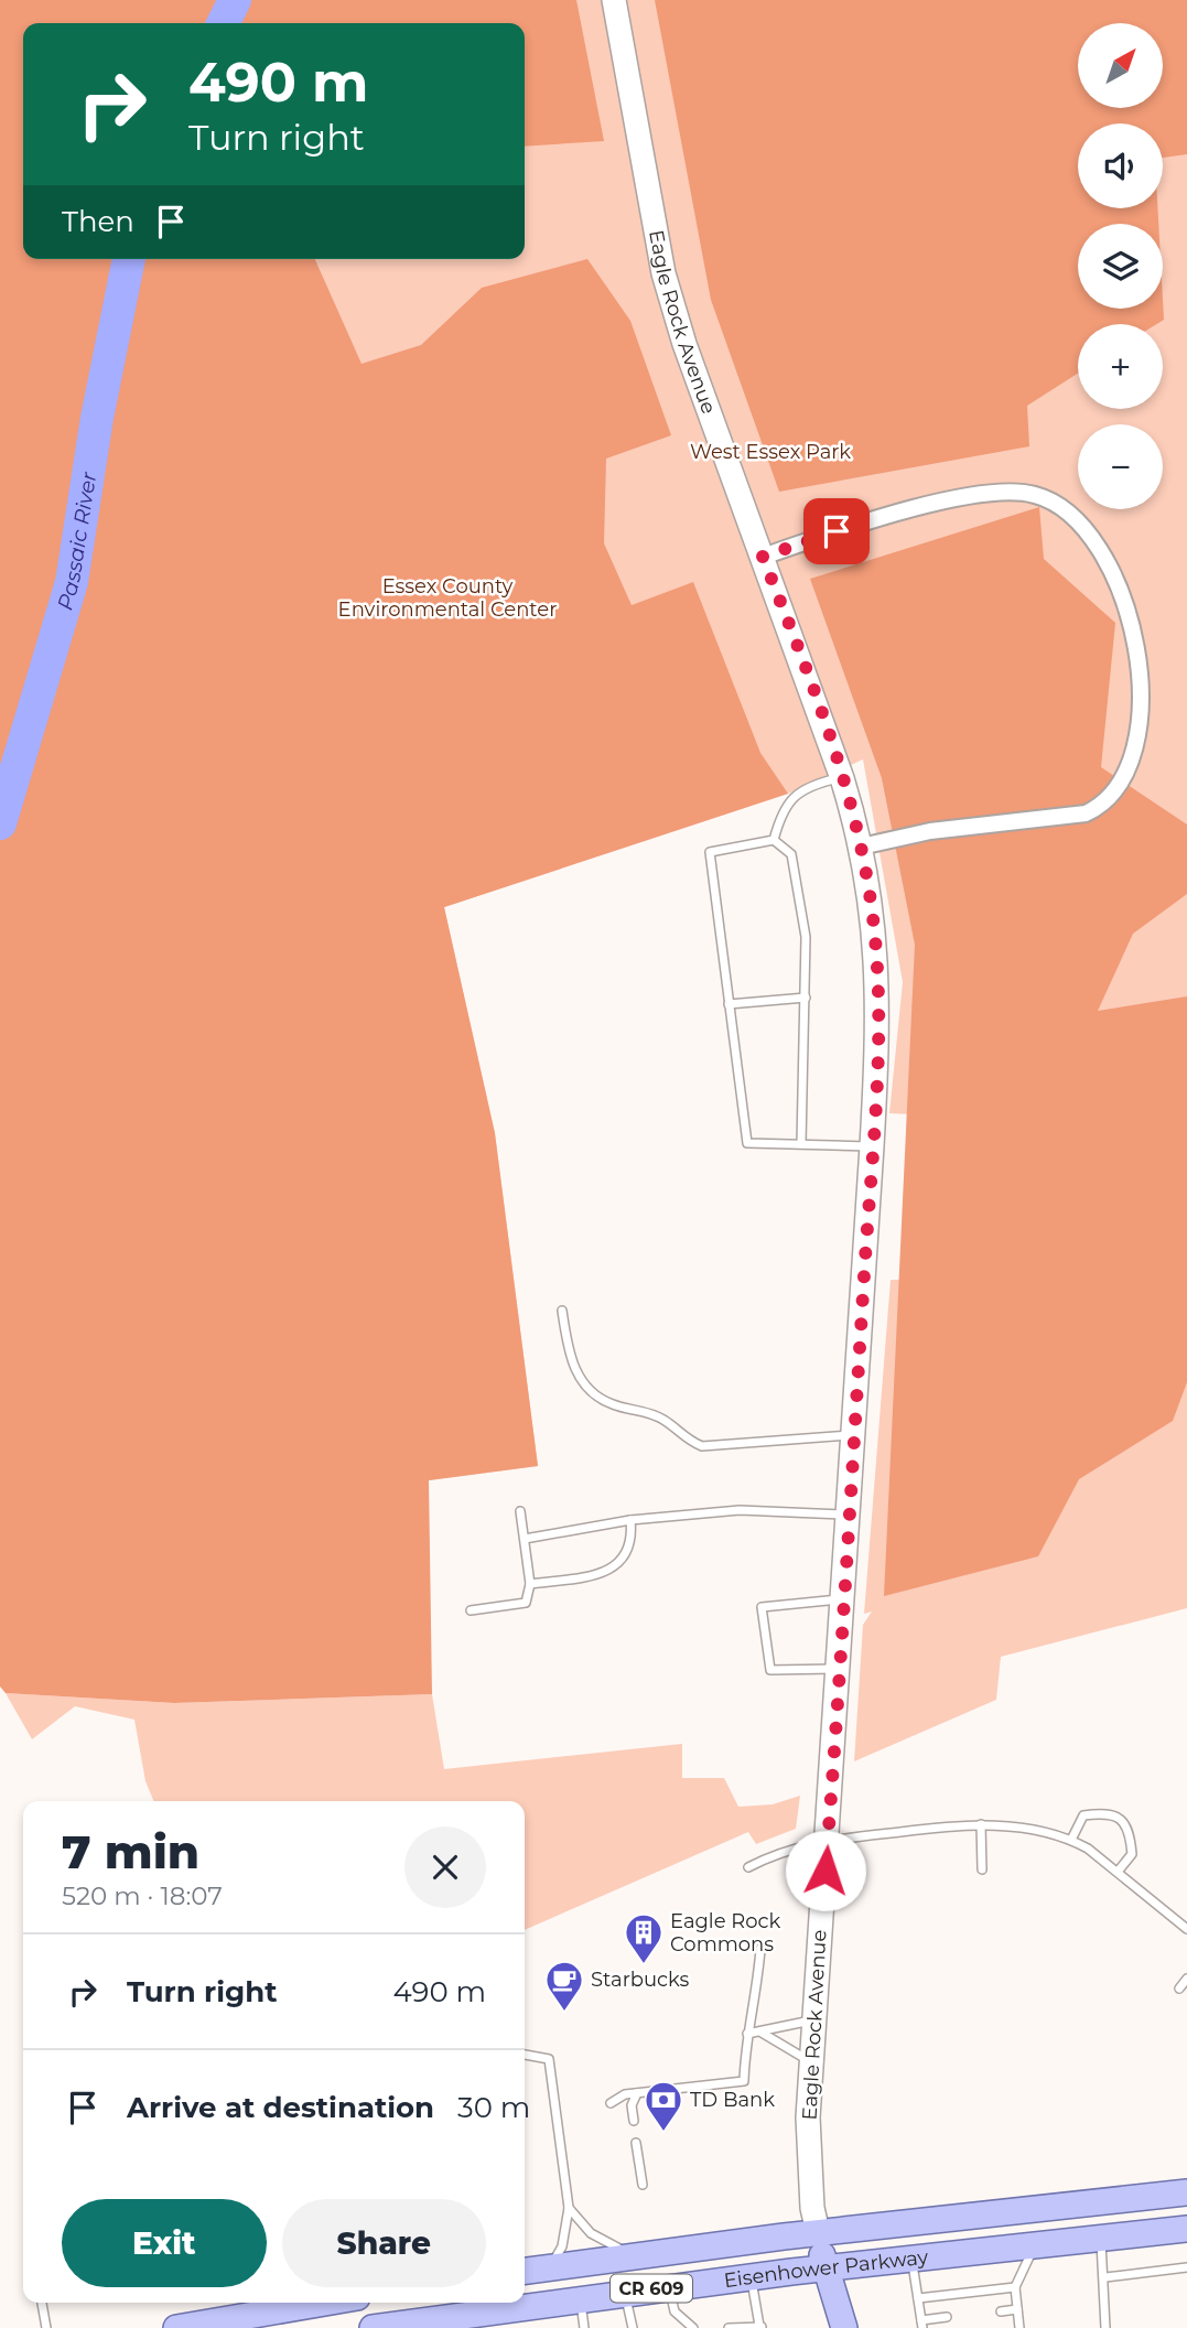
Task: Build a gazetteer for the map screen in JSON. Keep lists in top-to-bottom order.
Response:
{
  "streets": {
    "main road": ["Eagle Rock Avenue", "Eisenhower Parkway", "CR 609"]
  },
  "crossings": [
    ["Eagle Rock Avenue", "Eisenhower Parkway"]
  ],
  "water": ["Passaic River"],
  "parks": ["West Essex Park", "Essex County Environmental Center"],
  "places": {
    "building": ["Eagle Rock Commons"],
    "cafe": ["Starbucks"],
    "bank": ["TD Bank"]
  },
  "north": "top right",
  "page": {
    "map_buttons": ["+", "−"],
    "turn": ["490 m", "Turn right"],
    "then": "Then",
    "heading": ["7 min", "520 m · 18:07"],
    "list": [
      {
        "name": "Turn right",
        "value": "490 m"
      },
      {
        "name": "Arrive at destination",
        "value": "30 m"
      }
    ],
    "buttons": ["Exit", "Share"]
  }
}
